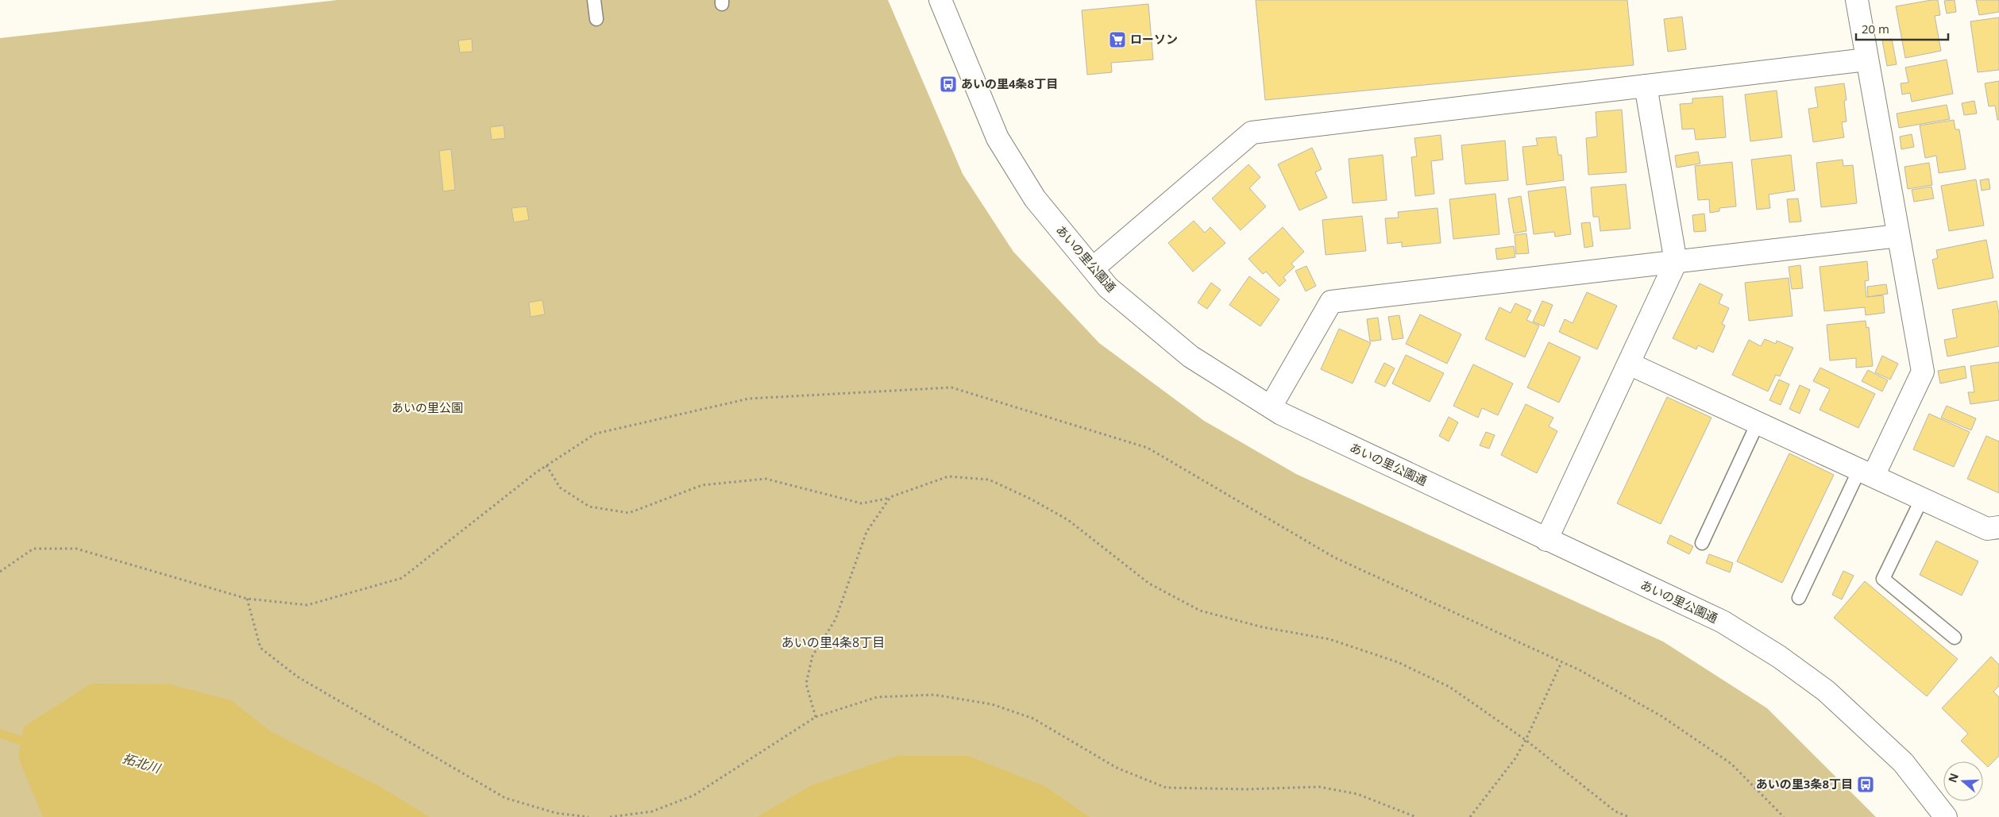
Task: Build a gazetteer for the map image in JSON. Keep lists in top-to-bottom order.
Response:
{
  "streets": {
    "street": ["あいの里公園通"]
  },
  "districts": ["あいの里4条8丁目"],
  "water": ["拓北川"],
  "parks": ["あいの里公園"],
  "places": {
    "supermarket": ["ローソン"],
    "bus stop": ["あいの里4条8丁目", "あいの里3条8丁目"]
  },
  "scale_bar": "20 m",
  "north": "left"
}
